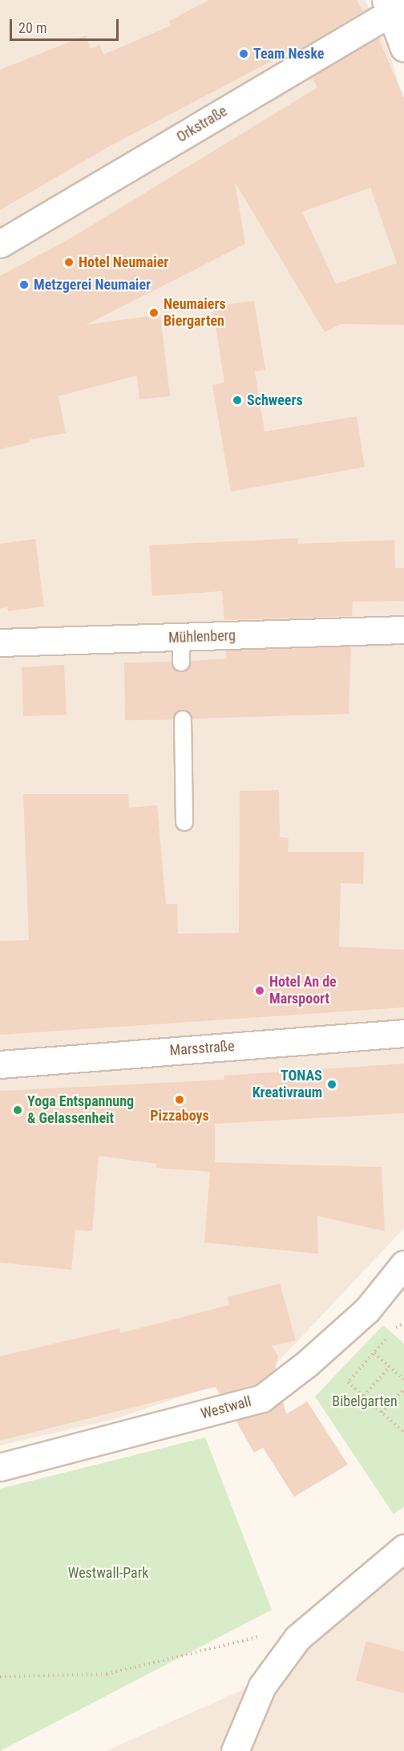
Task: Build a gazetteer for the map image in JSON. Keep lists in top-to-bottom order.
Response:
{
  "streets": {
    "street": [
      "Orkstraße",
      "Mühlenberg",
      "Marsstraße",
      "Westwall"
    ]
  },
  "parks": ["Bibelgarten", "Westwall-Park"],
  "places": [
    "Team Neske",
    "Hotel Neumaier",
    "Metzgerei Neumaier",
    "Neumaiers Biergarten",
    "Schweers",
    "Hotel An de Marspoort",
    "TONAS Kreativraum",
    "Pizzaboys",
    "Yoga Entspannung & Gelassenheit"
  ],
  "scale_bar": "20 m"
}
